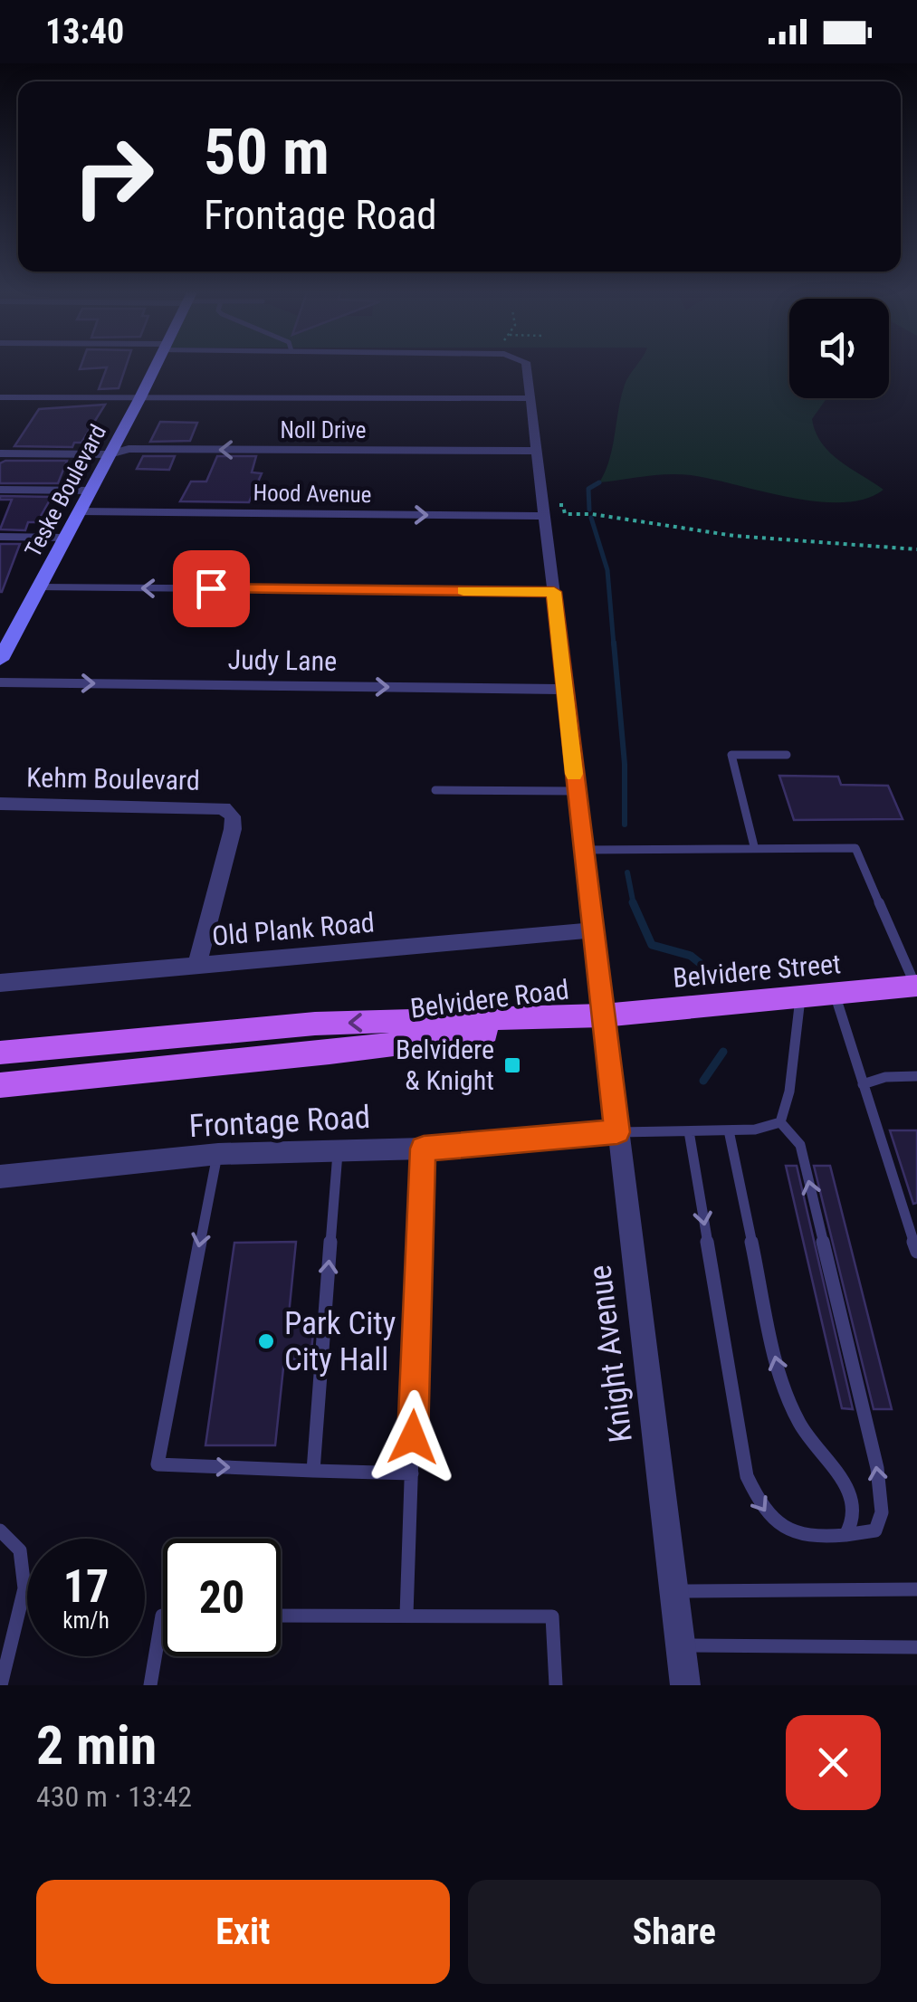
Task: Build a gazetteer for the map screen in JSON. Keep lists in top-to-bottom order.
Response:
{
  "streets": {
    "main road": ["Belvidere Street", "Belvidere Road"],
    "street": [
      "Noll Drive",
      "Teske Boulevard",
      "Hood Avenue",
      "Judy Lane",
      "Kehm Boulevard",
      "Old Plank Road",
      "Frontage Road",
      "Knight Avenue"
    ]
  },
  "crossings": [
    ["Noll Drive", "Teske Boulevard"],
    ["Noll Drive", "Knight Avenue"],
    ["Teske Boulevard", "Hood Avenue"],
    ["Hood Avenue", "Knight Avenue"],
    ["Judy Lane", "Knight Avenue"],
    ["Kehm Boulevard", "Old Plank Road"],
    ["Old Plank Road", "Knight Avenue"],
    ["Belvidere Street", "Belvidere Road"],
    ["Belvidere Street", "Knight Avenue"],
    ["Belvidere Road", "Knight Avenue"],
    ["Frontage Road", "Knight Avenue"]
  ],
  "places": {
    "transit": ["Belvidere & Knight"],
    "other": ["Park City City Hall"]
  },
  "page": {
    "status": "13:40",
    "turn": ["50 m", "Frontage Road"],
    "speed": "17 km/h",
    "limit": "20",
    "heading": ["2 min", "430 m · 13:42"],
    "buttons": ["Exit", "Share"]
  }
}
